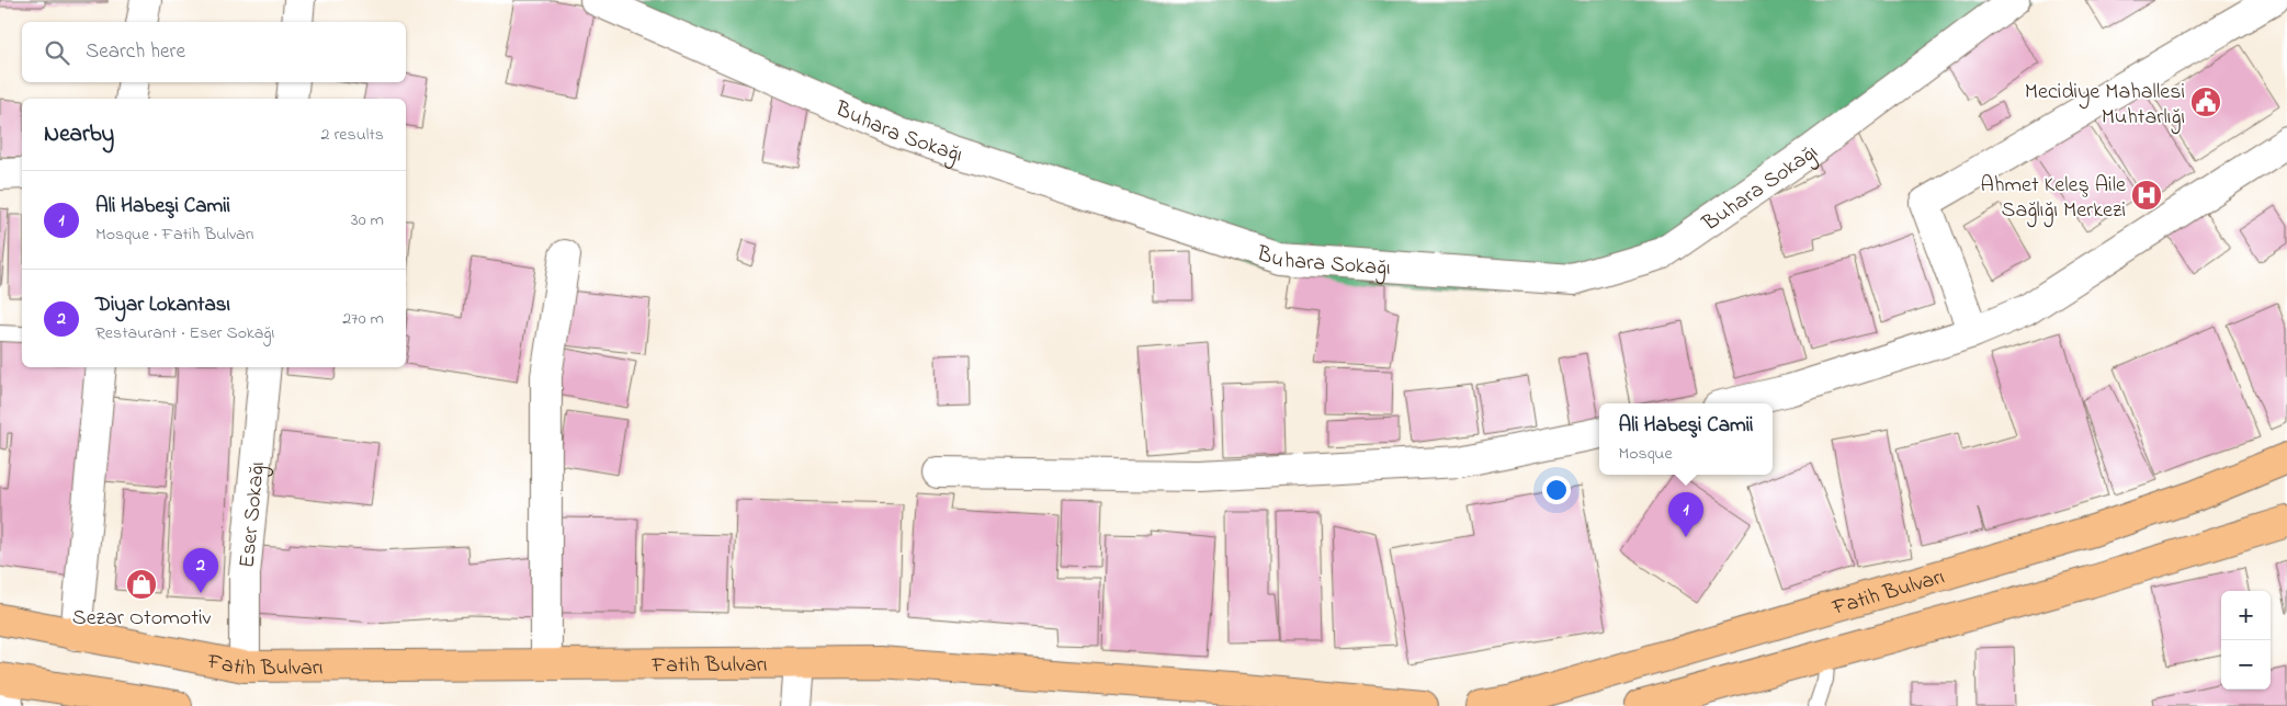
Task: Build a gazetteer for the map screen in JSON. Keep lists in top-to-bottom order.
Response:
{
  "streets": {
    "main road": ["Fatih Bulvarı"],
    "street": ["Buhara Sokağı", "Eser Sokağı"]
  },
  "crossings": [
    ["Eser Sokağı", "Fatih Bulvarı"]
  ],
  "places": {
    "public building": ["Mecidiye Mahallesi Muhtarlığı"],
    "hospital": ["Ahmet Keleş Aile Sağlığı Merkezi"],
    "shop": ["Sezar Otomotiv"]
  },
  "page": {
    "search": "Search here",
    "heading": ["Nearby", "2 results"],
    "list": [
      {
        "mark": "1",
        "name": "Ali Habeşi Camii",
        "note": "Mosque · Fatih Bulvarı",
        "value": "30 m"
      },
      {
        "mark": "2",
        "name": "Diyar Lokantası",
        "note": "Restaurant · Eser Sokağı",
        "value": "270 m"
      }
    ],
    "popup": ["Ali Habeşi Camii", "Mosque"],
    "pins": ["1", "2"],
    "map_buttons": ["+", "−"]
  }
}
